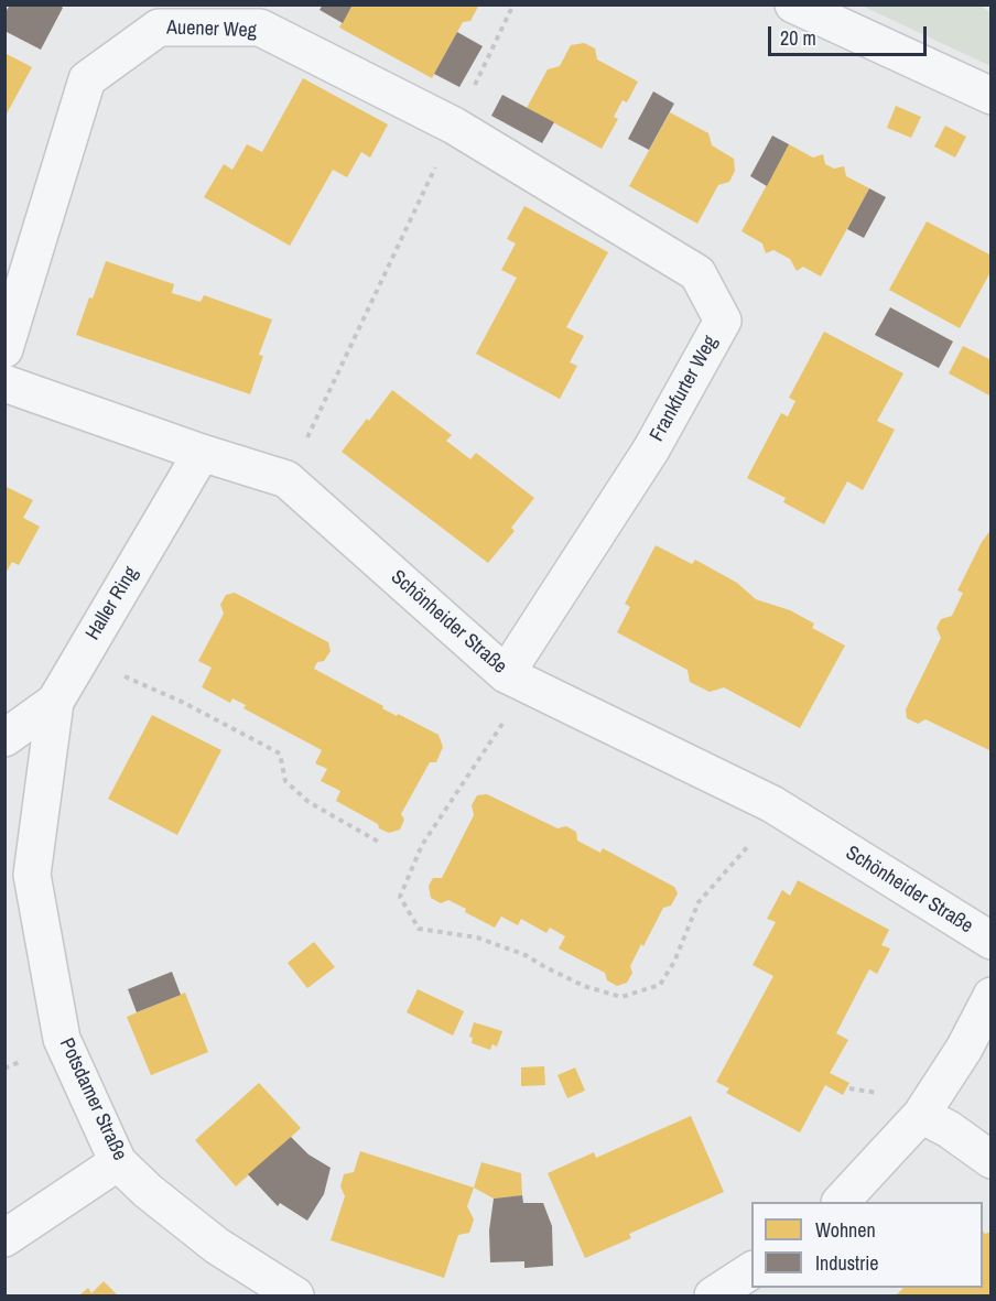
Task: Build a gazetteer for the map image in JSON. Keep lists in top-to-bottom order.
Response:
{
  "streets": {
    "street": [
      "Auener Weg",
      "Frankfurter Weg",
      "Haller Ring",
      "Schönheider Straße",
      "Potsdamer Straße"
    ]
  },
  "crossings": [
    ["Auener Weg", "Frankfurter Weg"],
    ["Frankfurter Weg", "Schönheider Straße"],
    ["Haller Ring", "Schönheider Straße"],
    ["Haller Ring", "Potsdamer Straße"]
  ],
  "legend": ["Wohnen", "Industrie"],
  "scale_bar": "20 m"
}
